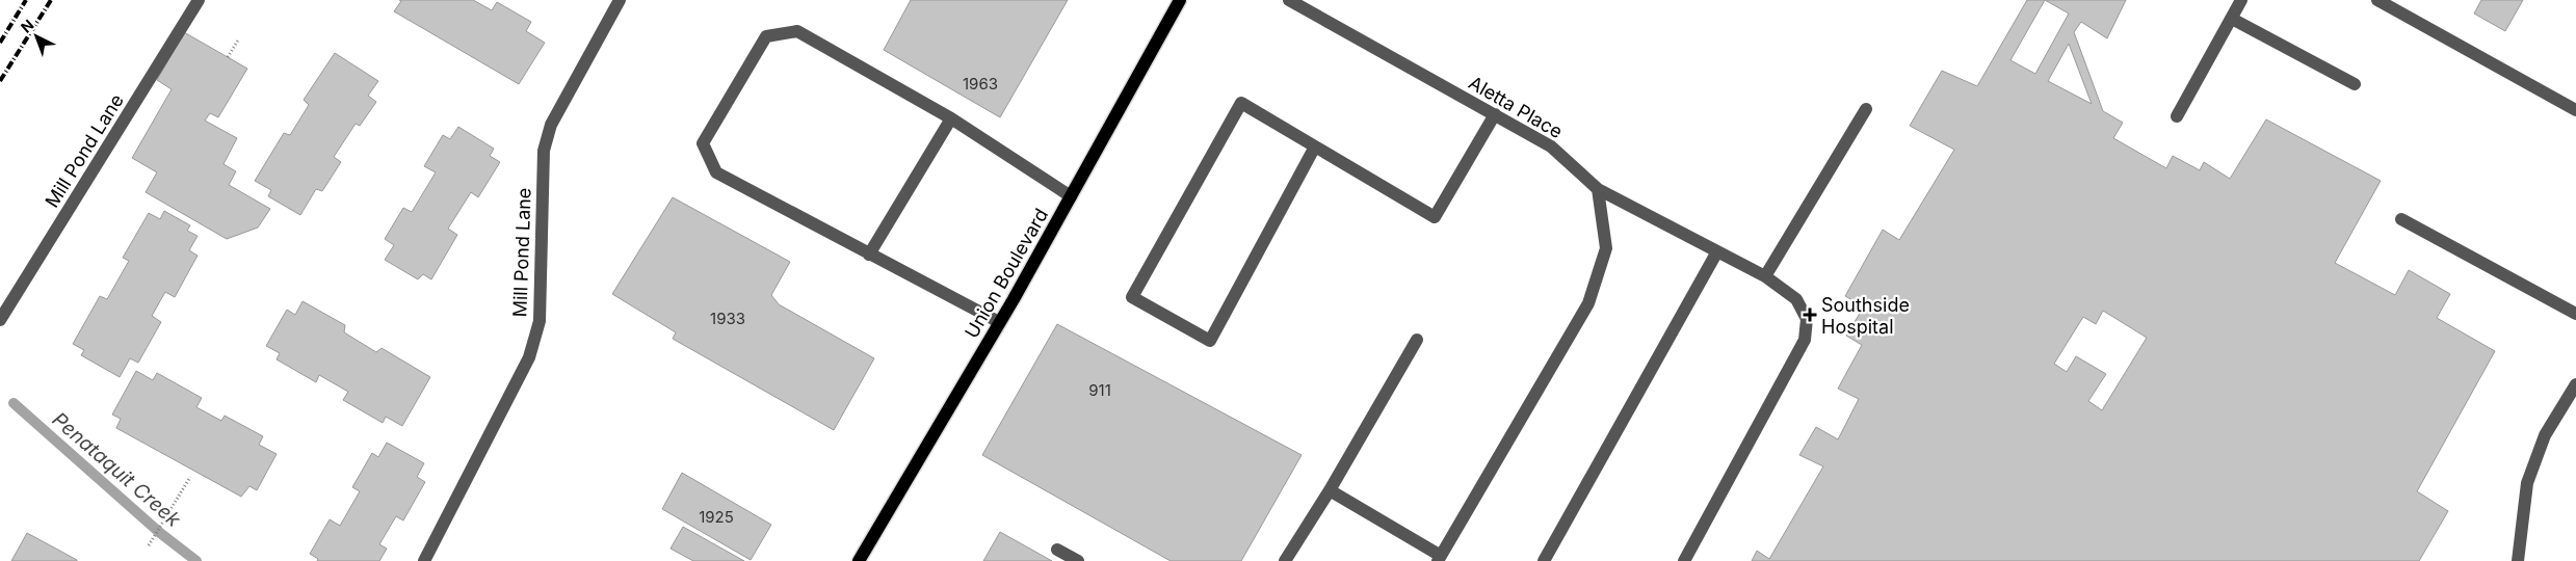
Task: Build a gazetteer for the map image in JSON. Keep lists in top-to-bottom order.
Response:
{
  "streets": {
    "main road": ["Union Boulevard"],
    "street": ["Aletta Place", "Mill Pond Lane"]
  },
  "water": ["Penataquit Creek"],
  "places": {
    "health": ["Southside Hospital"]
  },
  "house_numbers": [
    "1963",
    "1933",
    "911",
    "1925"
  ],
  "north": "top left"
}
